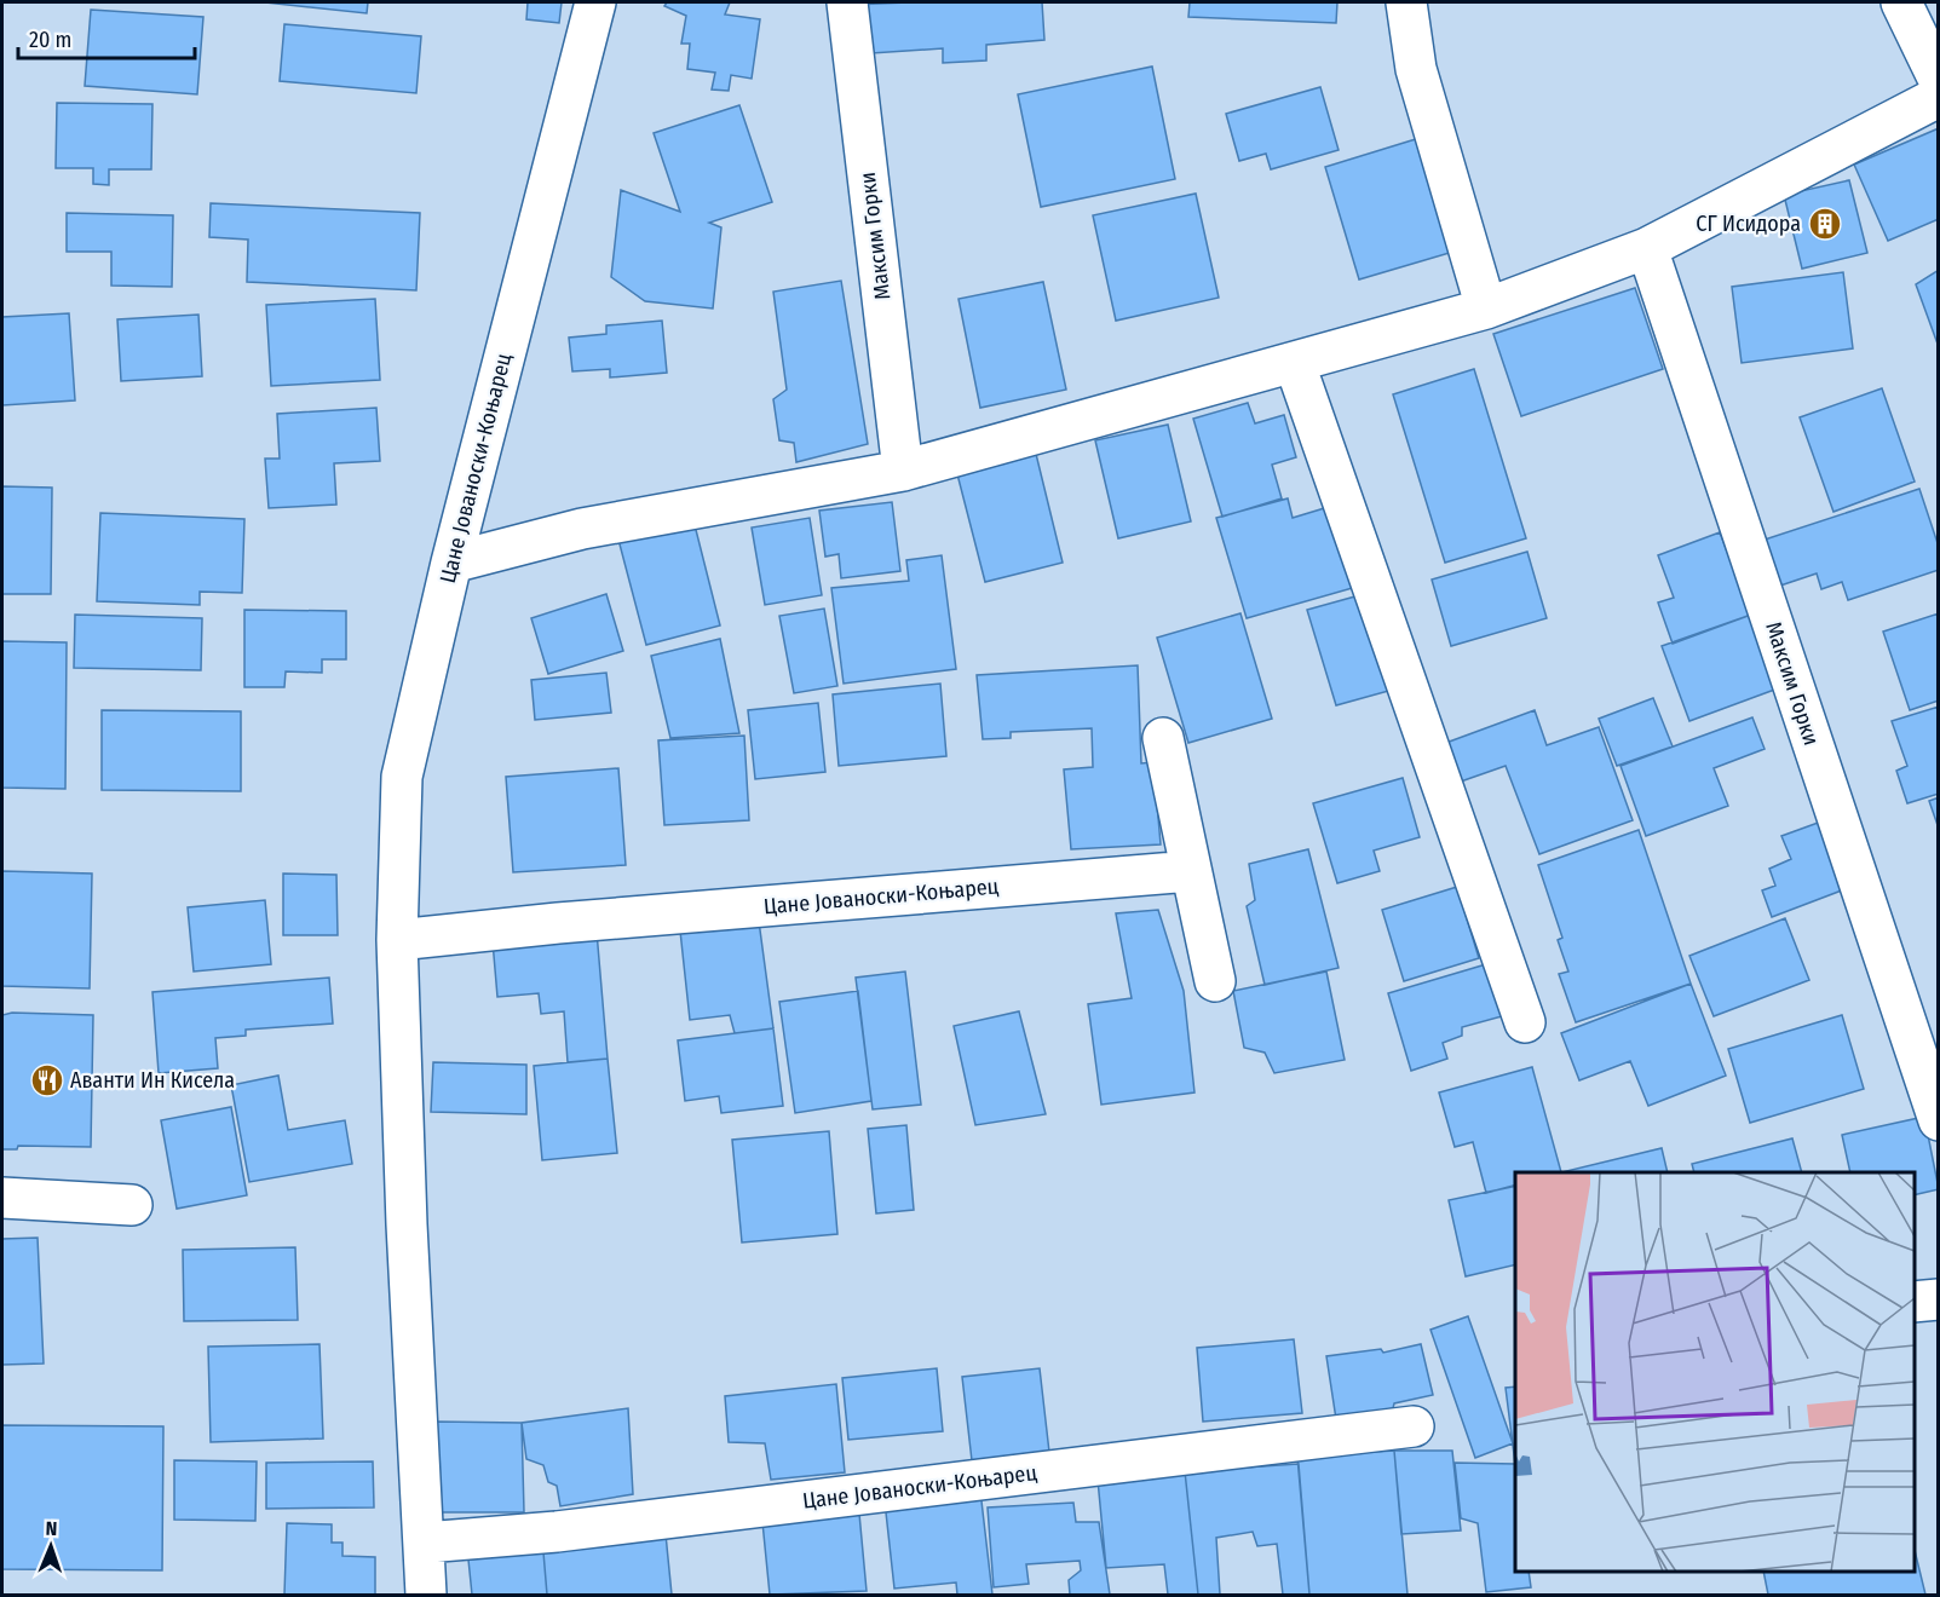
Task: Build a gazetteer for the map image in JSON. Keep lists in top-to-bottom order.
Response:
{
  "streets": {
    "street": ["Максим Горки", "Цане Јованоски-Коњарец"]
  },
  "places": {
    "building": ["СГ Исидора"],
    "restaurant": ["Аванти Ин Кисела"]
  },
  "scale_bar": "20 m",
  "north": "top"
}
